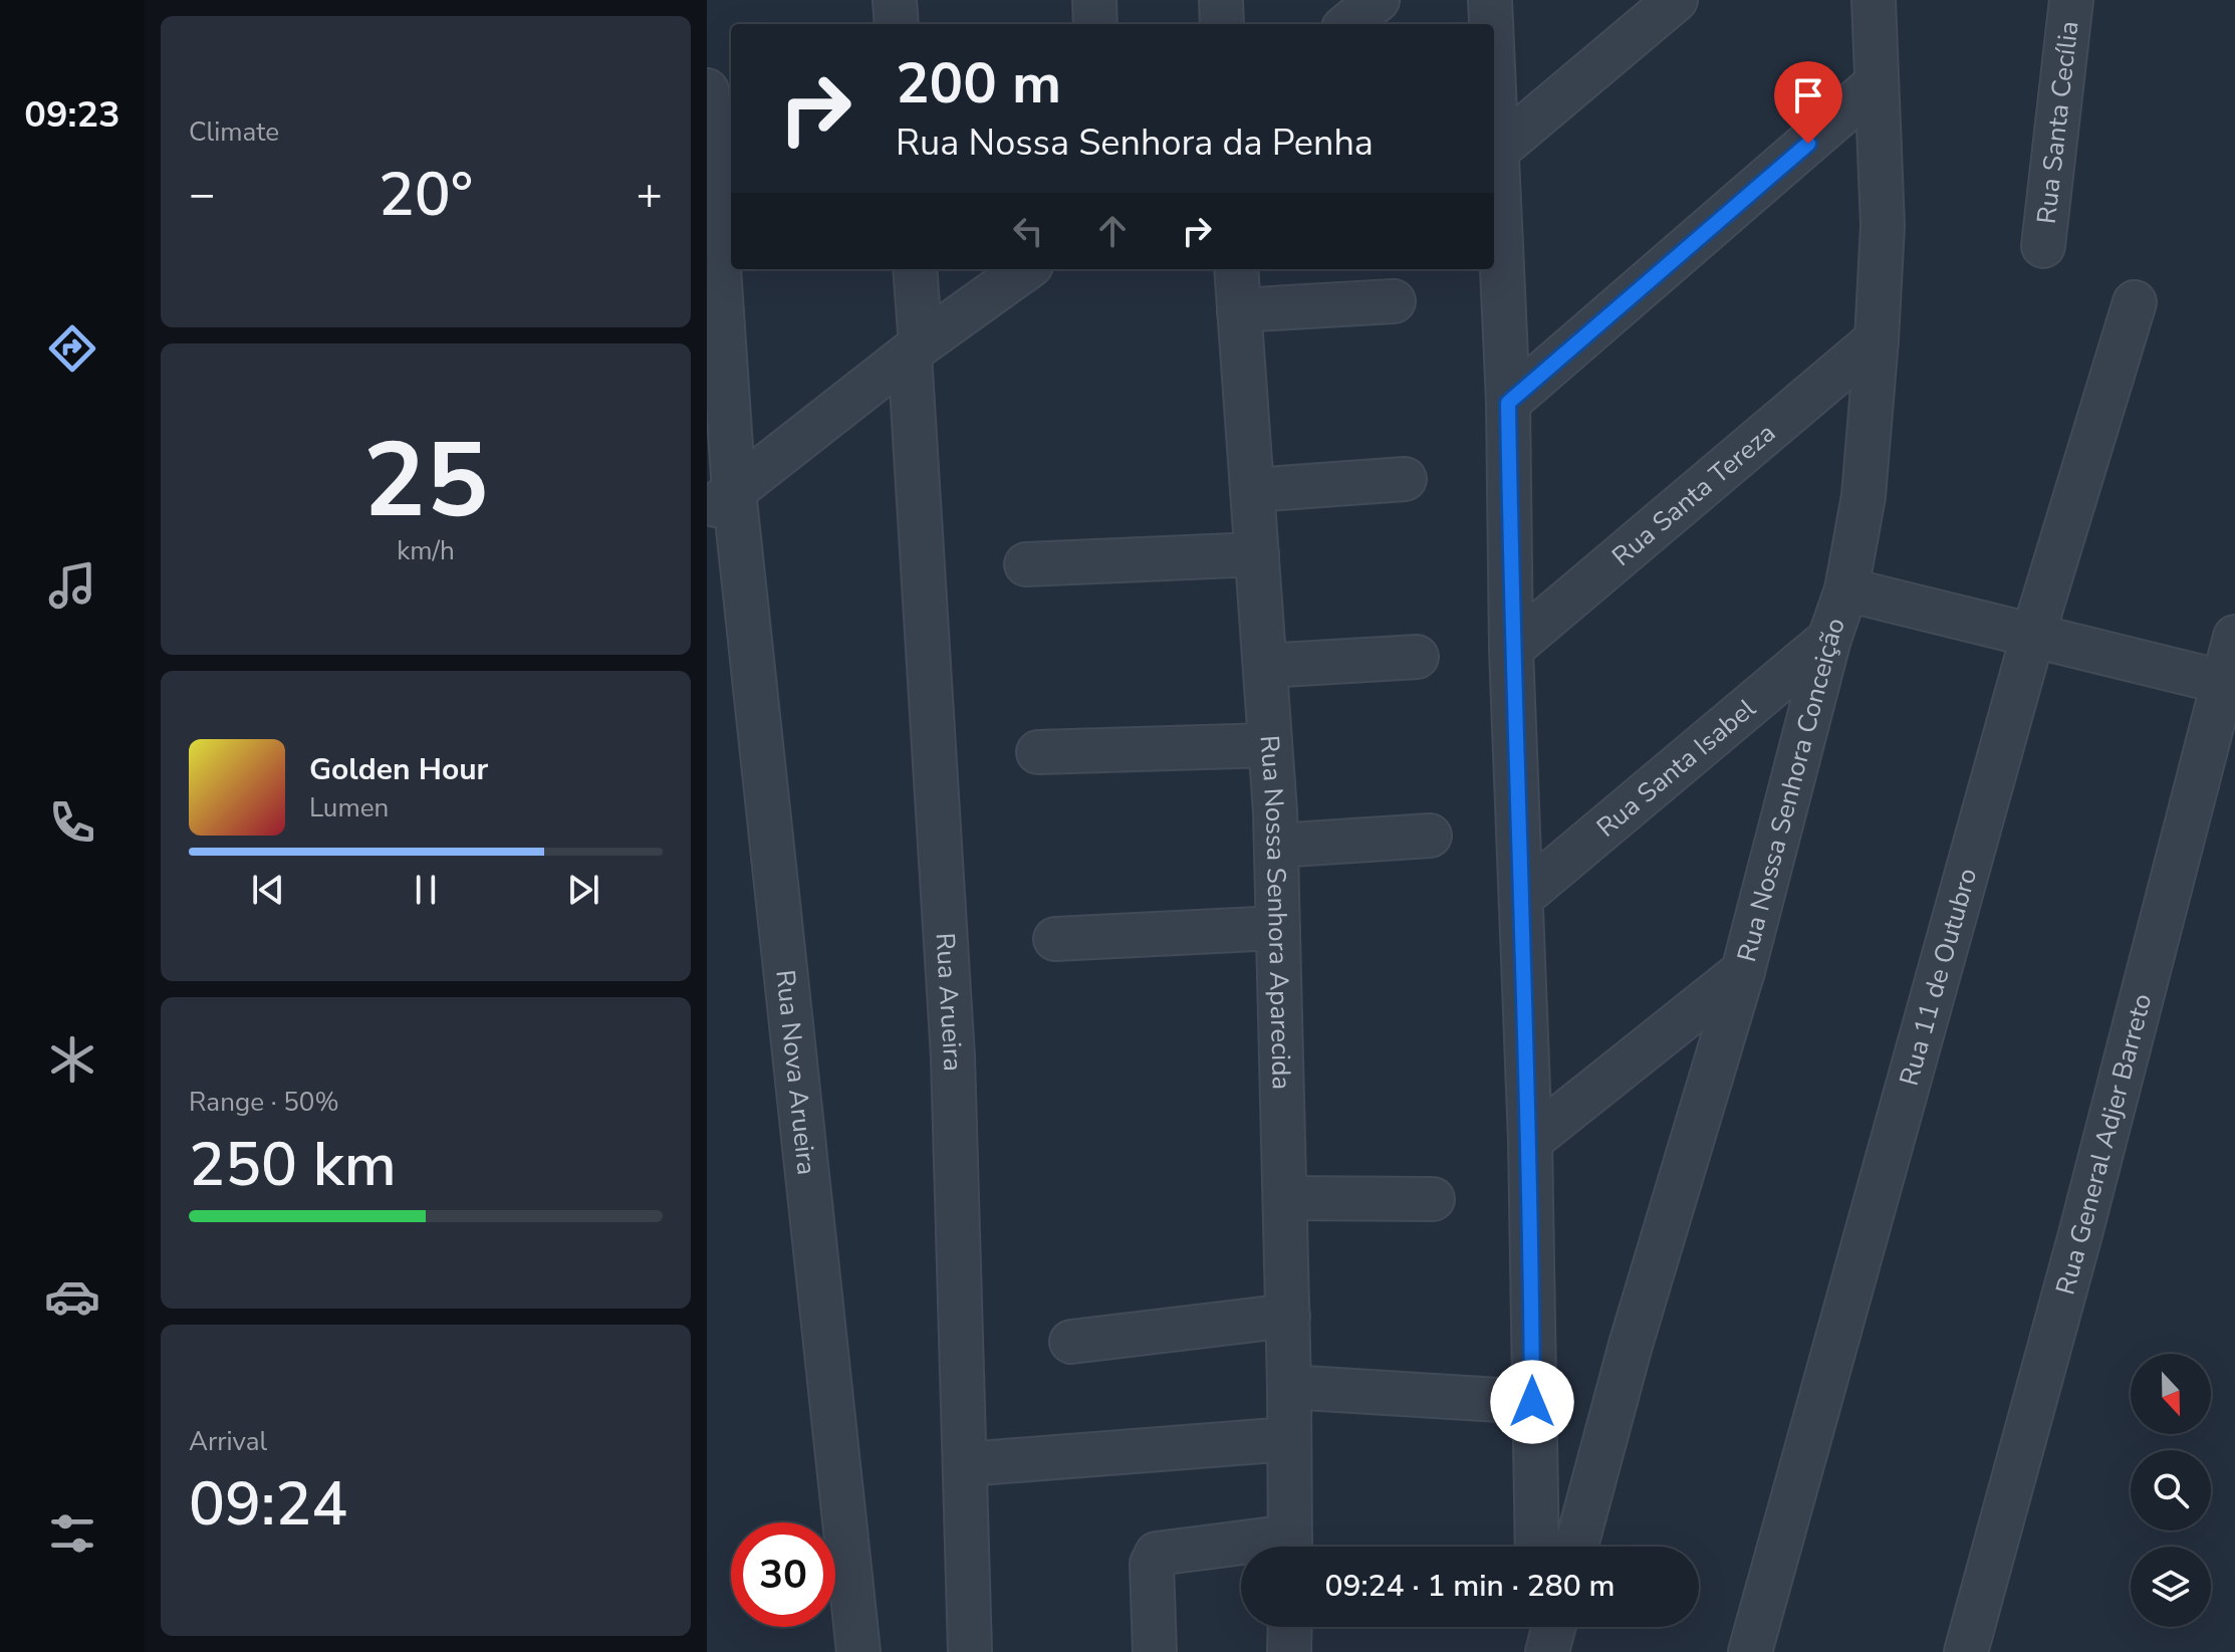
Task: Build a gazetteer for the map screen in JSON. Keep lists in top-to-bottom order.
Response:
{
  "streets": {
    "street": [
      "Rua Santa Cecília",
      "Rua Santa Tereza",
      "Rua Santa Isabel",
      "Rua Nossa Senhora Conceição",
      "Rua Nossa Senhora Aparecida",
      "Rua 11 de Outubro",
      "Rua Arueira",
      "Rua Nova Arueira",
      "Rua General Adjer Barreto"
    ]
  },
  "crossings": [
    ["Rua Santa Tereza", "Rua Nossa Senhora Conceição"],
    ["Rua Santa Isabel", "Rua Nossa Senhora Conceição"]
  ],
  "north": "bottom",
  "page": {
    "tabs": "09:23",
    "tile": [
      "Climate",
      ["25", "km/h"],
      ["Range · 50%", "250 km"],
      ["Arrival", "09:24"]
    ],
    "turn": ["200 m", "Rua Nossa Senhora da Penha"],
    "heat": ["−", "20°", "+"],
    "song": ["Golden Hour", "Lumen"],
    "limit": "30",
    "trip": "09:24 · 1 min · 280 m"
  }
}
